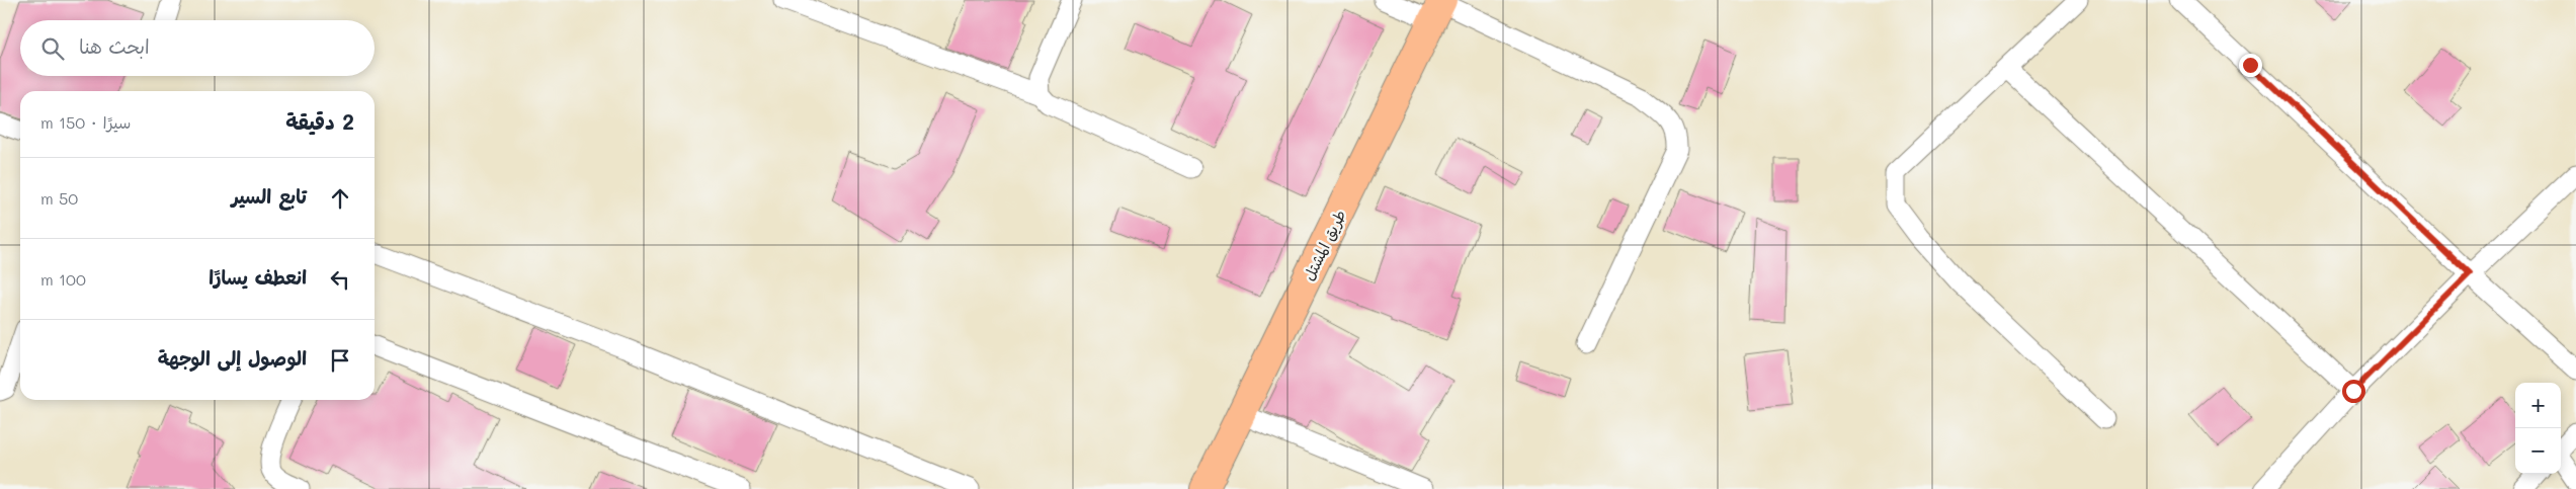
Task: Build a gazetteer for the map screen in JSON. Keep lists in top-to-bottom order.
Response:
{
  "streets": {
    "main road": ["طريق المشتل"]
  },
  "page": {
    "search": "ابحث هنا",
    "heading": ["2 دقيقة", "سيرًا · 150 m"],
    "list": [
      ["تابع السير", "50 m"],
      ["انعطف يسارًا", "100 m"],
      "الوصول إلى الوجهة"
    ],
    "map_buttons": ["+", "−"]
  }
}
